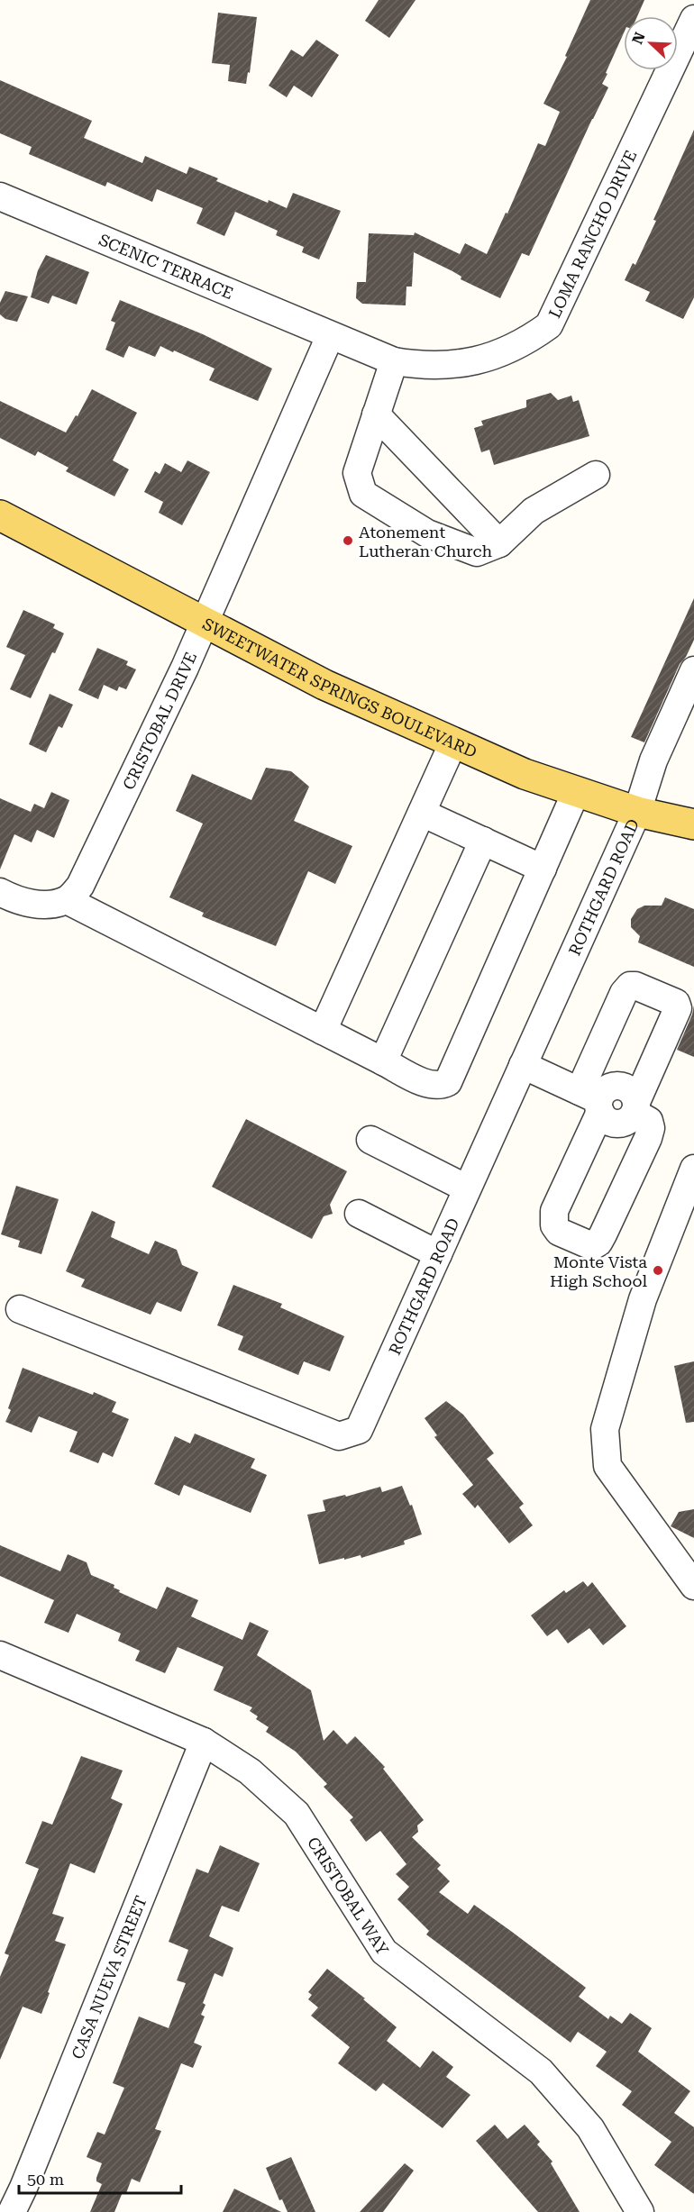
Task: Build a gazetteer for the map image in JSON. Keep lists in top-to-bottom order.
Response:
{
  "streets": {
    "main road": ["SWEETWATER SPRINGS BOULEVARD"],
    "street": [
      "LOMA RANCHO DRIVE",
      "SCENIC TERRACE",
      "CRISTOBAL DRIVE",
      "ROTHGARD ROAD",
      "CRISTOBAL WAY",
      "CASA NUEVA STREET"
    ]
  },
  "crossings": [
    ["LOMA RANCHO DRIVE", "SCENIC TERRACE"],
    ["LOMA RANCHO DRIVE", "CRISTOBAL DRIVE"],
    ["SCENIC TERRACE", "CRISTOBAL DRIVE"],
    ["SWEETWATER SPRINGS BOULEVARD", "CRISTOBAL DRIVE"],
    ["SWEETWATER SPRINGS BOULEVARD", "ROTHGARD ROAD"],
    ["CRISTOBAL WAY", "CASA NUEVA STREET"]
  ],
  "places": ["Atonement Lutheran Church", "Monte Vista High School"],
  "scale_bar": "50 m",
  "north": "top left"
}
